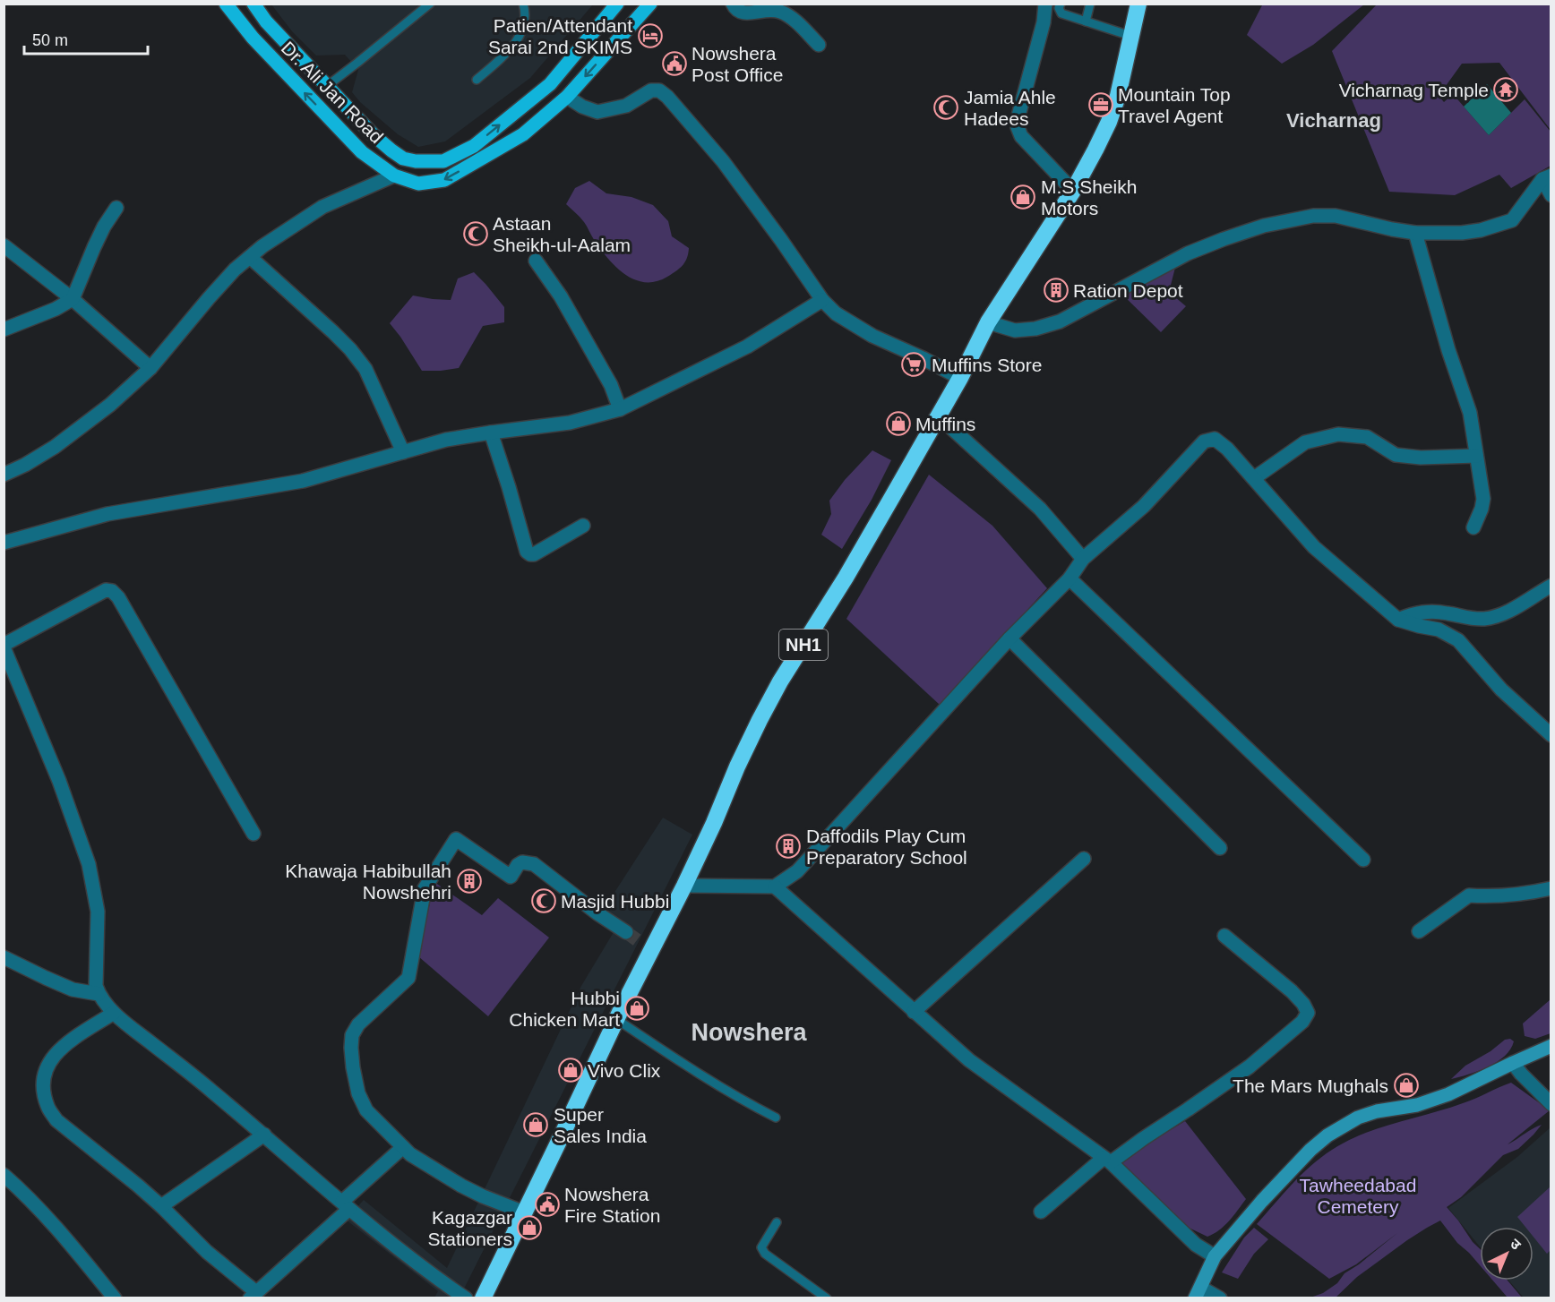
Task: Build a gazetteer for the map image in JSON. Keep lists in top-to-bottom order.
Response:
{
  "streets": {
    "highway": ["NH1"],
    "main road": ["Dr. Ali Jan Road"]
  },
  "districts": ["Vicharnag", "Nowshera"],
  "parks": ["Tawheedabad Cemetery"],
  "places": {
    "hotel": ["Patien/Attendant Sarai 2nd SKIMS"],
    "public building": ["Nowshera Post Office", "Nowshera Fire Station"],
    "temple": ["Vicharnag Temple"],
    "office": ["Mountain Top Travel Agent"],
    "mosque": ["Jamia Ahle Hadees", "Astaan Sheikh-ul-Aalam", "Masjid Hubbi"],
    "shop": [
      "M.S Sheikh Motors",
      "Muffins",
      "Hubbi Chicken Mart",
      "Vivo Clix",
      "The Mars Mughals",
      "Super Sales India",
      "Kagazgar Stationers"
    ],
    "building": ["Ration Depot", "Daffodils Play Cum Preparatory School", "Khawaja Habibullah Nowshehri"],
    "supermarket": ["Muffins Store"]
  },
  "scale_bar": "50 m",
  "north": "top right"
}
